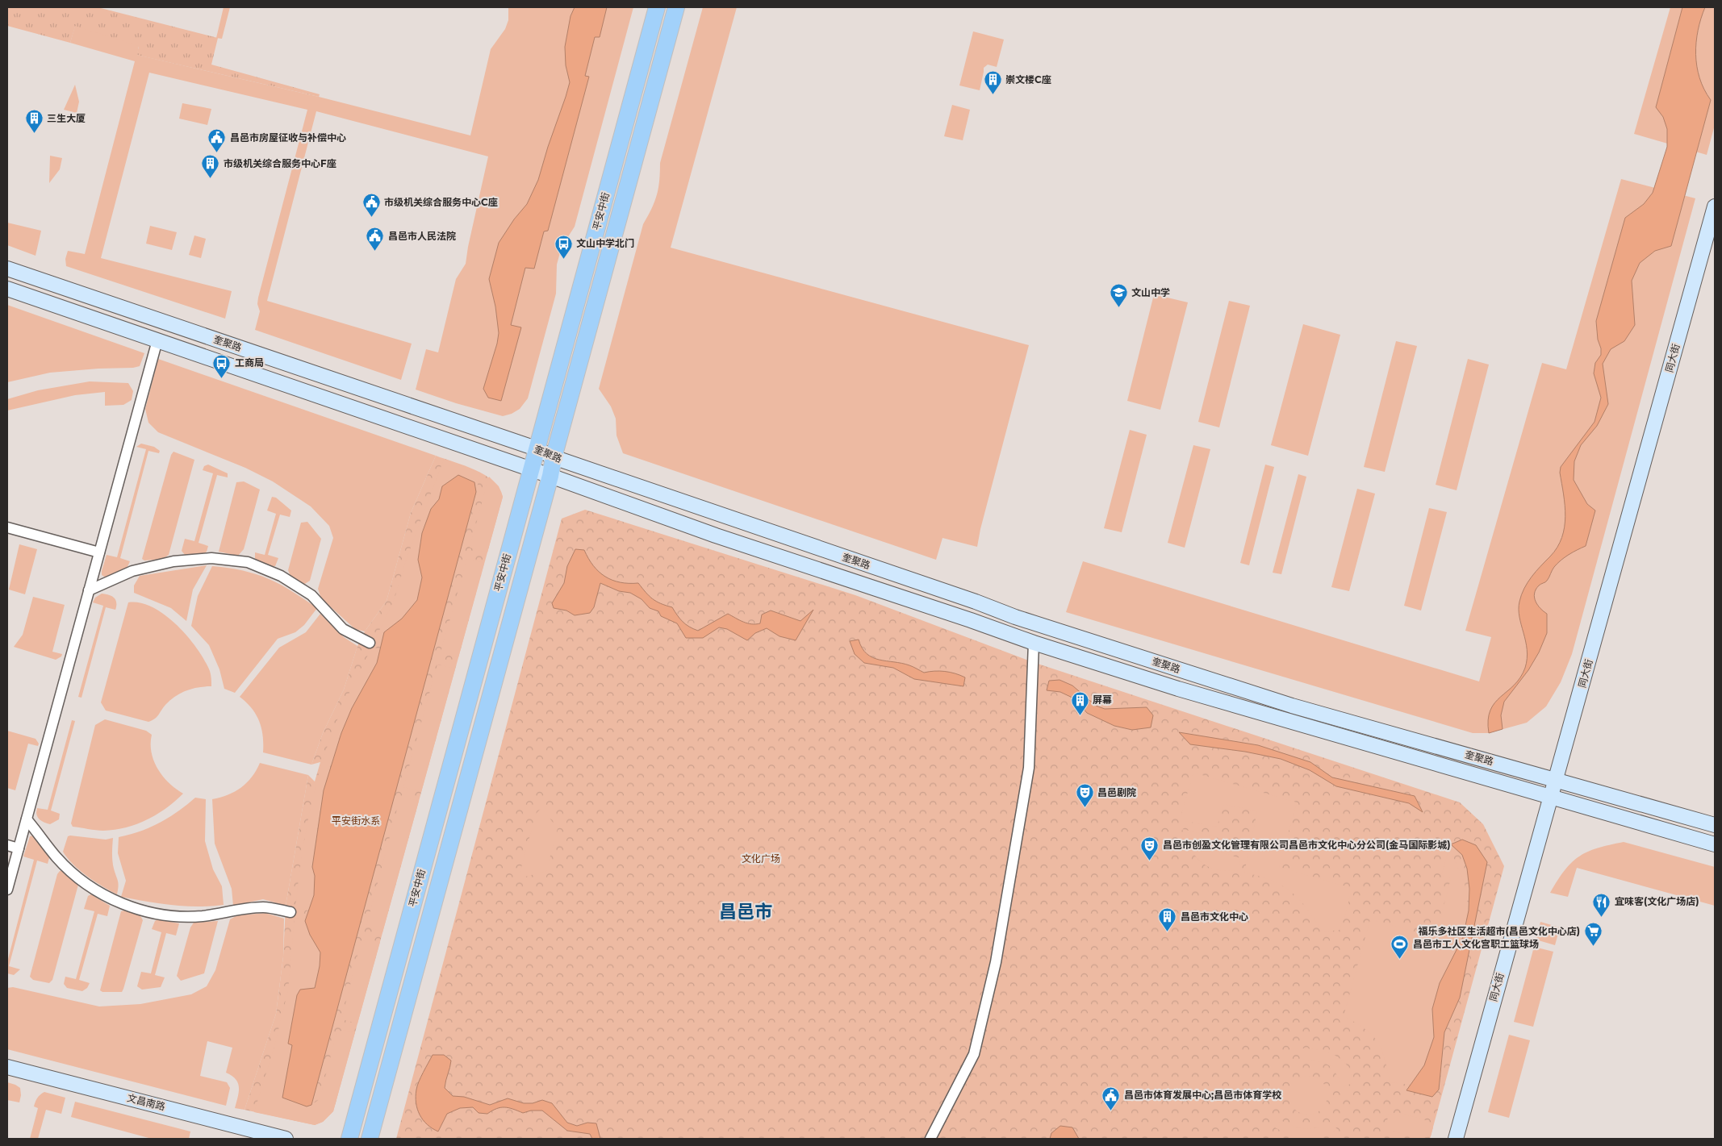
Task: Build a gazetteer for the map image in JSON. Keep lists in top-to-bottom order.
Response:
{
  "streets": {
    "main road": [
      "平安中街",
      "奎聚路",
      "同大街",
      "文昌南路"
    ]
  },
  "crossings": [
    ["平安中街", "奎聚路"],
    ["奎聚路", "同大街"]
  ],
  "districts": ["昌邑市"],
  "parks": ["平安街水系", "文化广场"],
  "places": {
    "building": [
      "崇文楼C座",
      "三生大厦",
      "市级机关综合服务中心F座",
      "屏幕",
      "昌邑市文化中心"
    ],
    "public building": [
      "昌邑市房屋征收与补偿中心",
      "市级机关综合服务中心C座",
      "昌邑市人民法院",
      "昌邑市体育发展中心;昌邑市体育学校"
    ],
    "bus stop": ["文山中学北门", "工商局"],
    "school or university": ["文山中学"],
    "theatre": ["昌邑剧院", "昌邑市创盈文化管理有限公司昌邑市文化中心分公司(金马国际影城)"],
    "restaurant": ["宜味客(文化广场店)"],
    "supermarket": ["福乐多社区生活超市(昌邑文化中心店)"],
    "sports": ["昌邑市工人文化宫职工篮球场"]
  }
}
